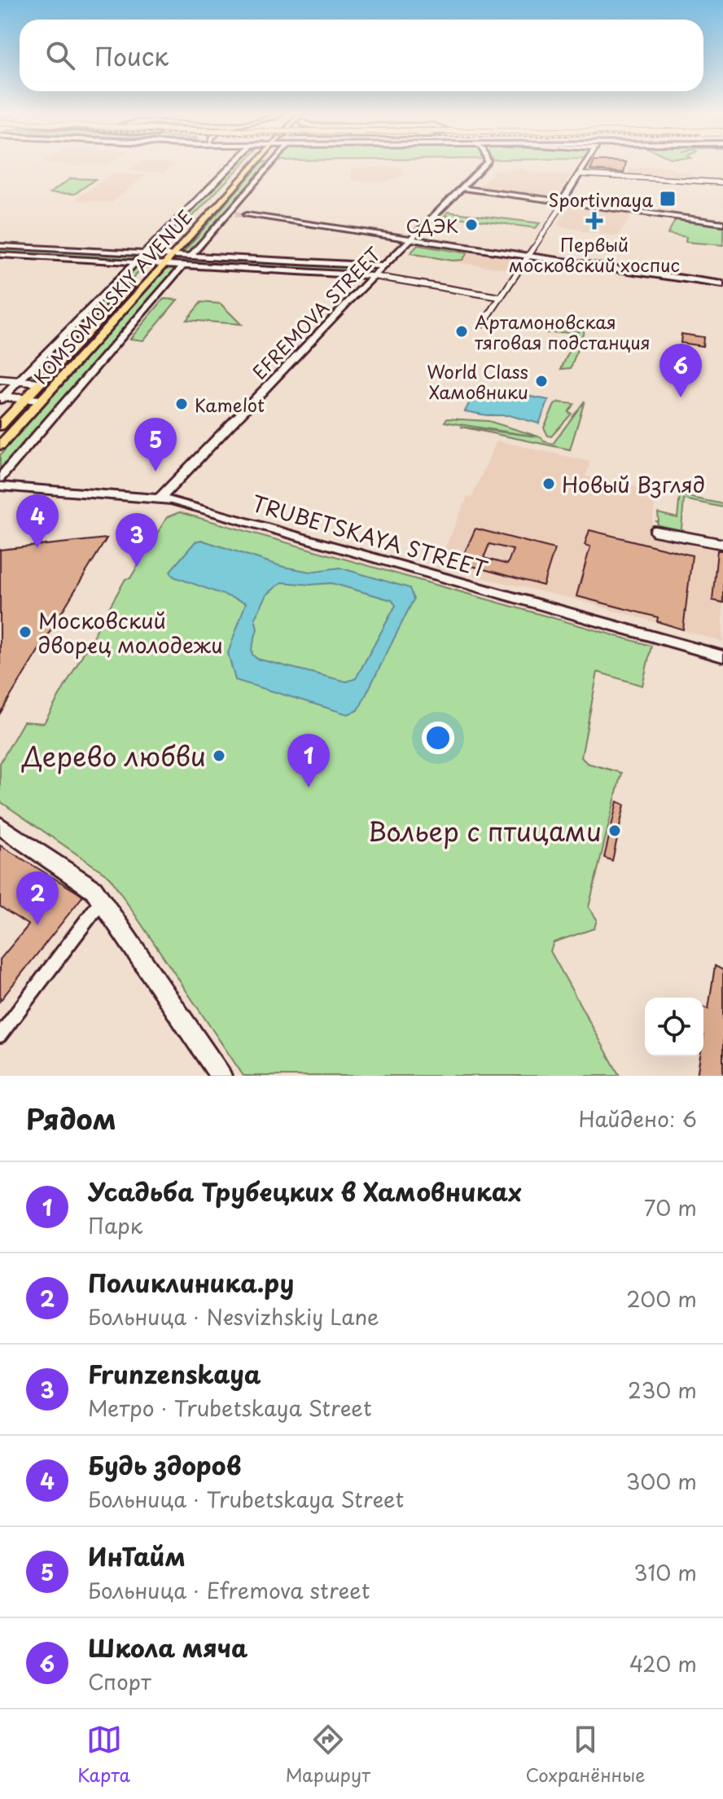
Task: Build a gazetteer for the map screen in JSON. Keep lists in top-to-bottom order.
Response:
{
  "streets": {
    "main road": ["KOMSOMOLSKIY AVENUE"],
    "street": ["EFREMOVA STREET", "TRUBETSKAYA STREET"]
  },
  "crossings": [
    ["EFREMOVA STREET", "TRUBETSKAYA STREET"]
  ],
  "places": {
    "transit": ["Sportivnaya"],
    "health": ["Первый московский хоспис"],
    "other": [
      "СДЭК",
      "Артамоновская тяговая подстанция",
      "World Class Хамовники",
      "Kamelot",
      "Новый Взгляд",
      "Московский дворец молодежи",
      "Дерево любви",
      "Вольер с птицами"
    ]
  },
  "page": {
    "search": "Поиск",
    "pins": [
      "6",
      "5",
      "4",
      "3",
      "1",
      "2"
    ],
    "heading": ["Рядом", "Найдено: 6"],
    "list": [
      {
        "mark": "1",
        "name": "Усадьба Трубецких в Хамовниках",
        "note": "Парк",
        "value": "70 m"
      },
      {
        "mark": "2",
        "name": "Поликлиника.ру",
        "note": "Больница · Nesvizhskiy Lane",
        "value": "200 m"
      },
      {
        "mark": "3",
        "name": "Frunzenskaya",
        "note": "Метро · Trubetskaya Street",
        "value": "230 m"
      },
      {
        "mark": "4",
        "name": "Будь здоров",
        "note": "Больница · Trubetskaya Street",
        "value": "300 m"
      },
      {
        "mark": "5",
        "name": "ИнТайм",
        "note": "Больница · Efremova street",
        "value": "310 m"
      },
      {
        "mark": "6",
        "name": "Школа мяча",
        "note": "Спорт",
        "value": "420 m"
      }
    ],
    "nav": ["Карта", "Маршрут", "Сохранённые"]
  }
}
